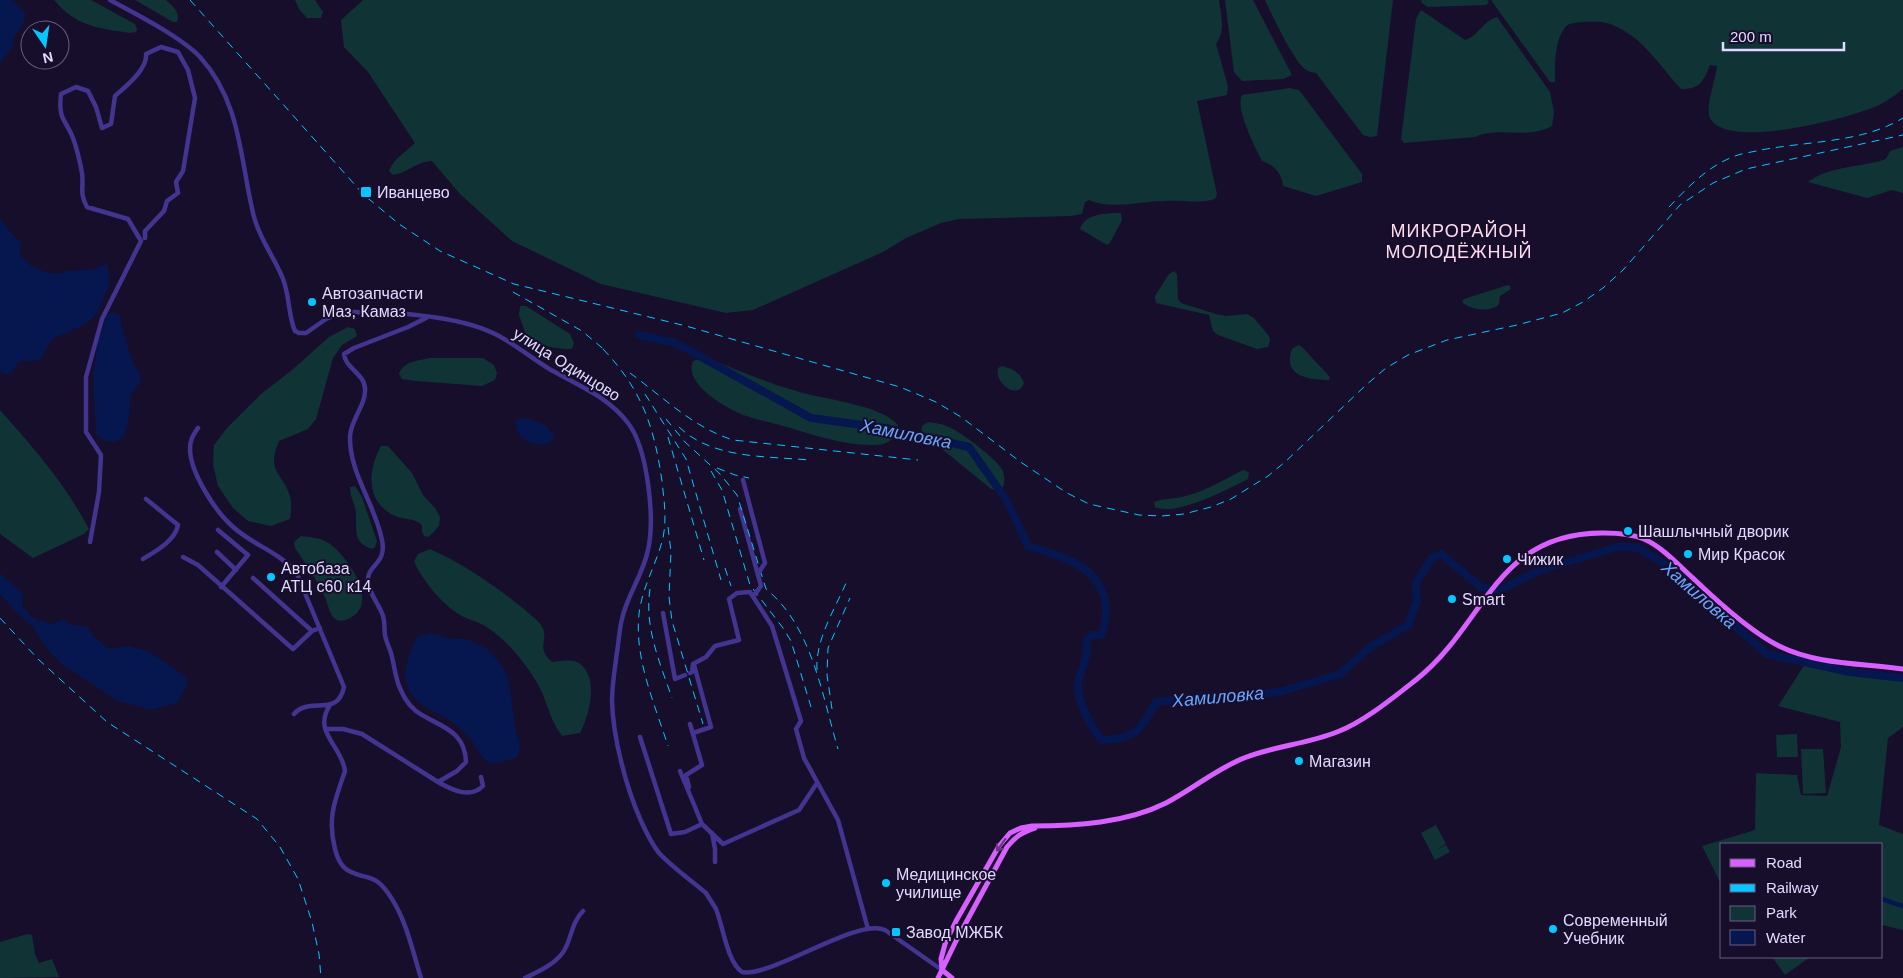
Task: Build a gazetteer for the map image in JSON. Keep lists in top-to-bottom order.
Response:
{
  "streets": {
    "street": ["улица Одинцово"]
  },
  "districts": ["МИКРОРАЙОН МОЛОДЁЖНЫЙ"],
  "water": ["Хамиловка"],
  "places": {
    "transit": ["Иванцево", "Завод МЖБК"],
    "other": [
      "Автозапчасти Маз, Камаз",
      "Шашлычный дворик",
      "Мир Красок",
      "Чижик",
      "Автобаза АТЦ с60 к14",
      "Smart",
      "Магазин",
      "Медицинское училище",
      "Современный Учебник"
    ]
  },
  "legend": [
    "Road",
    "Railway",
    "Park",
    "Water"
  ],
  "scale_bar": "200 m",
  "north": "bottom"
}
